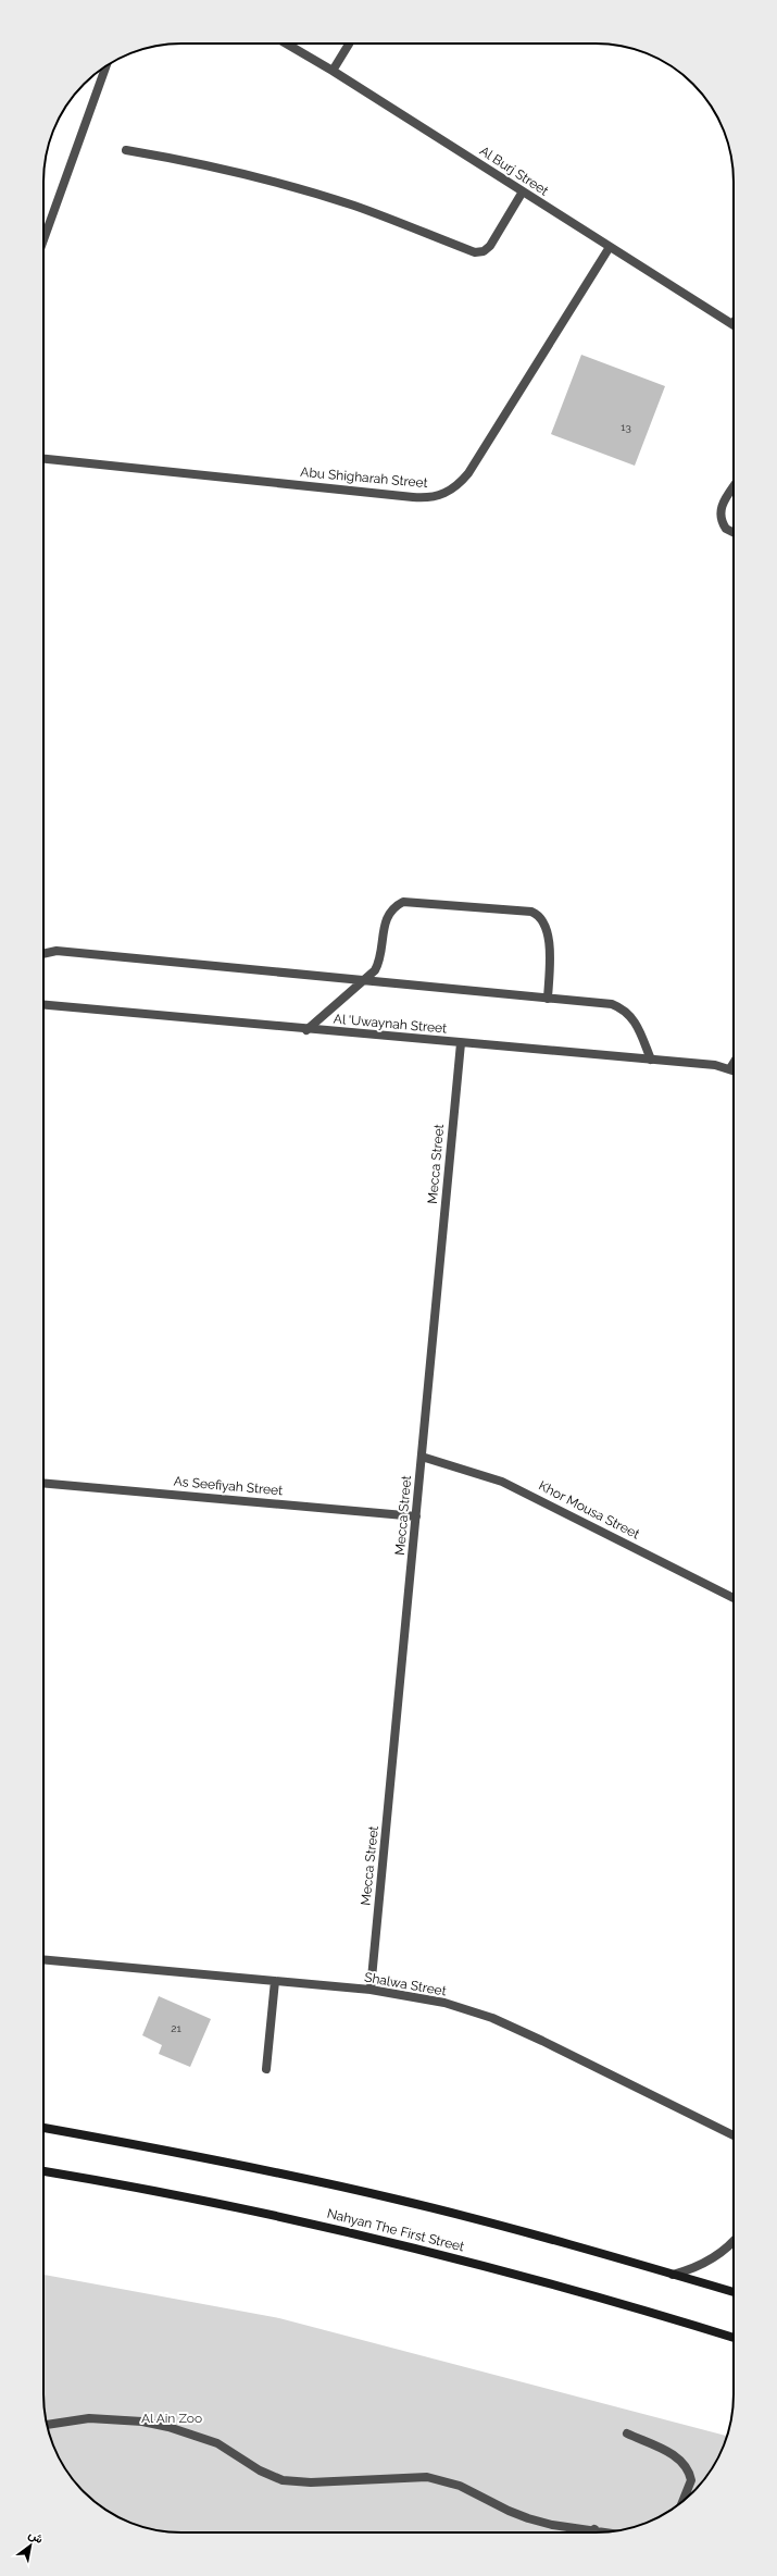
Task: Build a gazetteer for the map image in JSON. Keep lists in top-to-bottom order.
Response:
{
  "streets": {
    "main road": ["Nahyan The First Street"],
    "street": [
      "Al Burj Street",
      "Abu Shigharah Street",
      "Al 'Uwaynah Street",
      "Mecca Street",
      "As Seefiyah Street",
      "Khor Mousa Street",
      "Shalwa Street"
    ]
  },
  "crossings": [
    ["Al Burj Street", "Abu Shigharah Street"],
    ["Al 'Uwaynah Street", "Mecca Street"],
    ["Mecca Street", "As Seefiyah Street"],
    ["Mecca Street", "Khor Mousa Street"],
    ["Mecca Street", "Shalwa Street"]
  ],
  "parks": ["Al Ain Zoo"],
  "house_numbers": ["13", "21"],
  "north": "top right"
}
